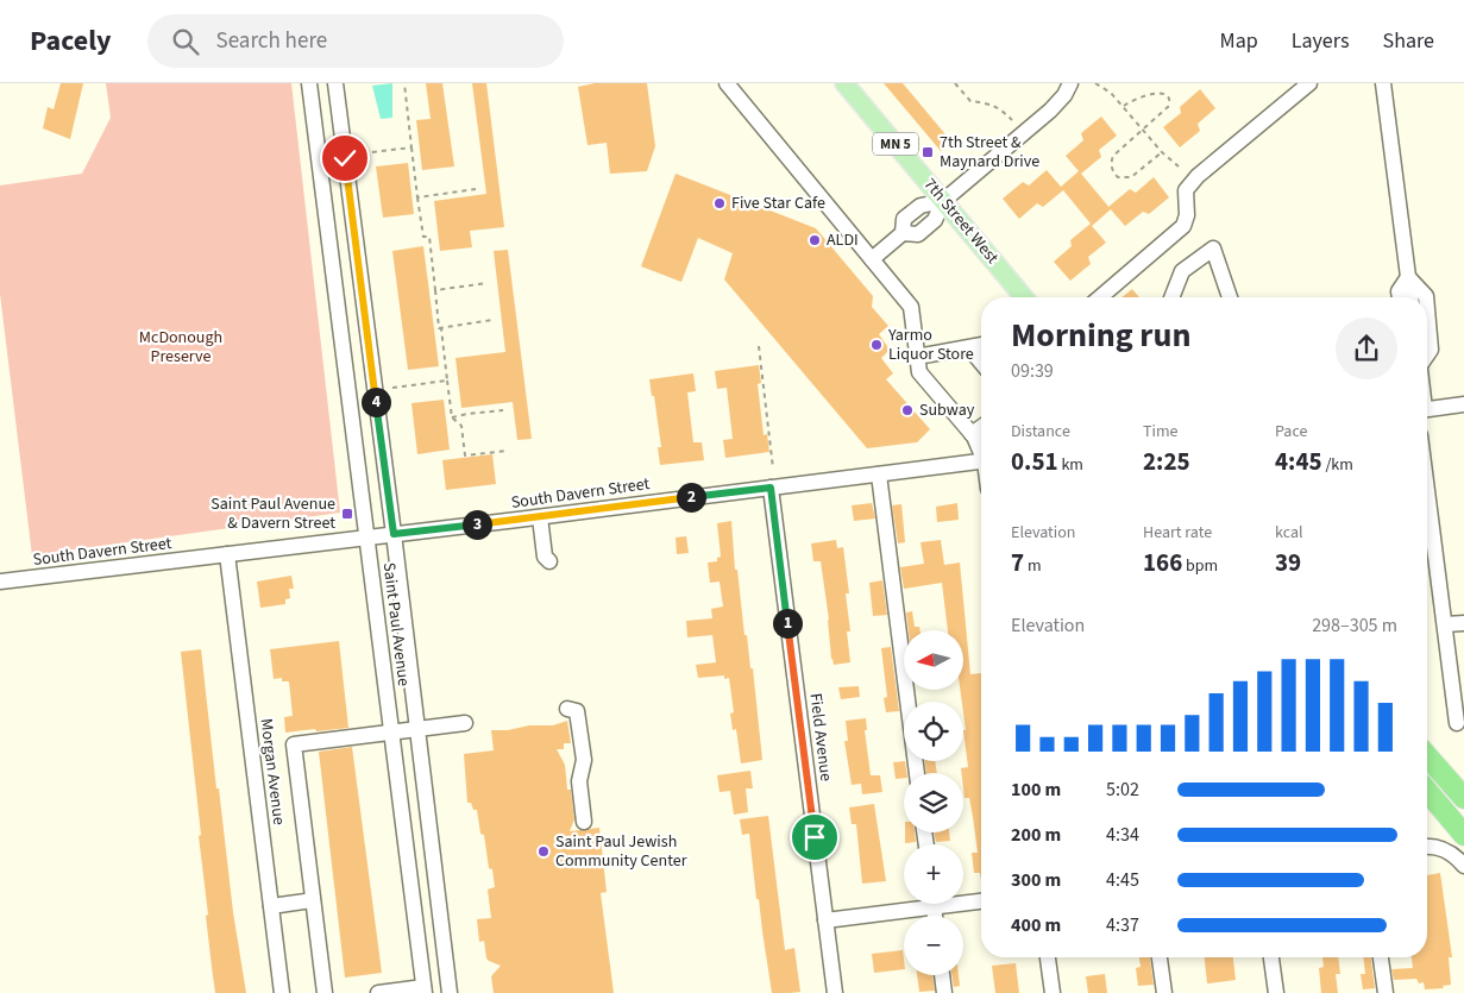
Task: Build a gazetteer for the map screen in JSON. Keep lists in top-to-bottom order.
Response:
{
  "streets": {
    "main road": ["MN 5", "7th Street West"],
    "street": [
      "South Davern Street",
      "Saint Paul Avenue",
      "Field Avenue",
      "Morgan Avenue"
    ]
  },
  "crossings": [
    ["South Davern Street", "Saint Paul Avenue"],
    ["South Davern Street", "Field Avenue"],
    ["South Davern Street", "Morgan Avenue"]
  ],
  "parks": ["McDonough Preserve"],
  "places": {
    "transit": ["7th Street & Maynard Drive", "Saint Paul Avenue & Davern Street"],
    "other": [
      "Five Star Cafe",
      "ALDI",
      "Yarmo Liquor Store",
      "Subway",
      "Saint Paul Jewish Community Center"
    ]
  },
  "north": "left",
  "page": {
    "header": "Pacely",
    "search": "Search here",
    "nav": ["Map", "Layers", "Share"],
    "heading": ["Morning run", "09:39"],
    "pins": [
      "4",
      "2",
      "3",
      "1"
    ],
    "stats": [
      ["Distance", "0.51 km"],
      ["Time", "2:25"],
      ["Pace", "4:45 /km"],
      ["Elevation", "7 m"],
      ["Heart rate", "166 bpm"],
      ["kcal", "39"]
    ],
    "chart": ["Elevation", "298–305 m"],
    "map_buttons": ["+", "−"],
    "list": [
      {
        "name": "100 m",
        "note": "5:02"
      },
      {
        "name": "200 m",
        "note": "4:34"
      },
      {
        "name": "300 m",
        "note": "4:45"
      },
      {
        "name": "400 m",
        "note": "4:37"
      }
    ]
  }
}
